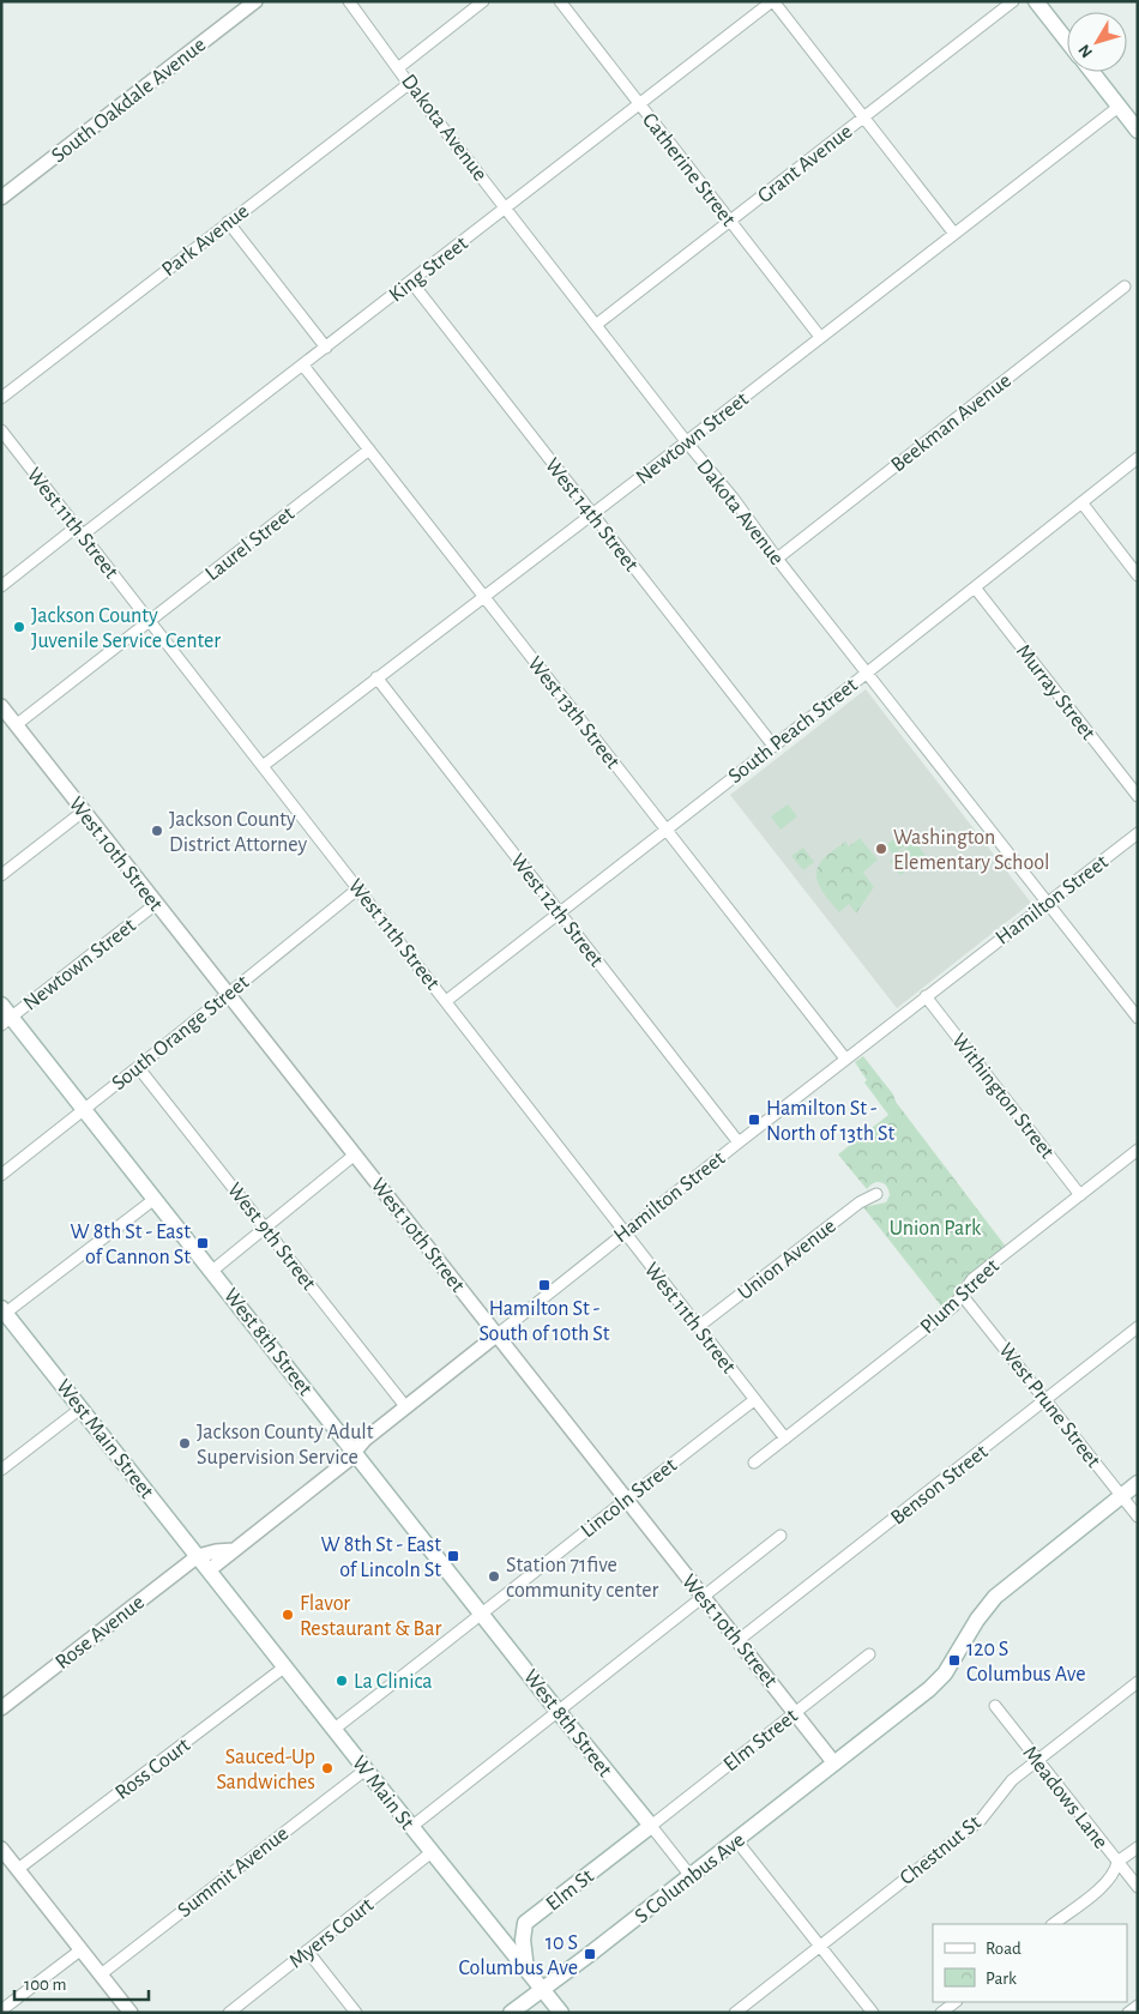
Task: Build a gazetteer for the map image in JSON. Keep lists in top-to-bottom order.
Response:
{
  "streets": {
    "main road": [
      "West 8th Street",
      "West Main Street",
      "W Main St",
      "S Columbus Ave",
      "Elm St"
    ],
    "street": [
      "South Oakdale Avenue",
      "Dakota Avenue",
      "Grant Avenue",
      "Catherine Street",
      "Park Avenue",
      "King Street",
      "Beekman Avenue",
      "Newtown Street",
      "West 14th Street",
      "West 11th Street",
      "Laurel Street",
      "Murray Street",
      "West 13th Street",
      "South Peach Street",
      "West 10th Street",
      "Hamilton Street",
      "West 12th Street",
      "South Orange Street",
      "Withington Street",
      "West 9th Street",
      "Union Avenue",
      "Plum Street",
      "West Prune Street",
      "Benson Street",
      "Lincoln Street",
      "Rose Avenue",
      "Elm Street",
      "Ross Court",
      "Meadows Lane",
      "Chestnut St",
      "Summit Avenue",
      "Myers Court"
    ]
  },
  "crossings": [
    ["Dakota Avenue", "Grant Avenue"],
    ["Dakota Avenue", "Park Avenue"],
    ["Dakota Avenue", "King Street"],
    ["Dakota Avenue", "Beekman Avenue"],
    ["Dakota Avenue", "Newtown Street"],
    ["Dakota Avenue", "South Peach Street"],
    ["Dakota Avenue", "Hamilton Street"],
    ["Grant Avenue", "Catherine Street"],
    ["Catherine Street", "King Street"],
    ["Catherine Street", "Newtown Street"],
    ["King Street", "West 14th Street"],
    ["King Street", "West 11th Street"],
    ["King Street", "West 13th Street"],
    ["Newtown Street", "West 14th Street"],
    ["Newtown Street", "West 11th Street"],
    ["Newtown Street", "West 13th Street"],
    ["Newtown Street", "West 10th Street"],
    ["Newtown Street", "West 12th Street"],
    ["Newtown Street", "West 8th Street"],
    ["West 14th Street", "South Peach Street"],
    ["West 11th Street", "Laurel Street"],
    ["West 11th Street", "South Peach Street"],
    ["West 11th Street", "Hamilton Street"],
    ["West 11th Street", "South Orange Street"],
    ["West 11th Street", "Union Avenue"],
    ["West 11th Street", "Plum Street"],
    ["West 11th Street", "Lincoln Street"],
    ["Laurel Street", "West 13th Street"],
    ["Laurel Street", "West 10th Street"],
    ["Murray Street", "South Peach Street"],
    ["West 13th Street", "South Peach Street"],
    ["West 13th Street", "Hamilton Street"],
    ["South Peach Street", "West 12th Street"],
    ["West 10th Street", "Hamilton Street"],
    ["West 10th Street", "South Orange Street"],
    ["West 10th Street", "Benson Street"],
    ["West 10th Street", "Lincoln Street"],
    ["West 10th Street", "Elm Street"],
    ["West 10th Street", "S Columbus Ave"],
    ["Hamilton Street", "West 12th Street"],
    ["Hamilton Street", "Withington Street"],
    ["Hamilton Street", "West 9th Street"],
    ["Hamilton Street", "West 8th Street"],
    ["Hamilton Street", "West Main Street"],
    ["Hamilton Street", "W Main St"],
    ["South Orange Street", "West 9th Street"],
    ["South Orange Street", "West 8th Street"],
    ["Withington Street", "Plum Street"],
    ["Plum Street", "West Prune Street"],
    ["West 8th Street", "Lincoln Street"],
    ["West 8th Street", "Elm Street"],
    ["West 8th Street", "S Columbus Ave"],
    ["West 8th Street", "Elm St"],
    ["West Prune Street", "Benson Street"],
    ["West Prune Street", "S Columbus Ave"],
    ["West Main Street", "Rose Avenue"],
    ["West Main Street", "W Main St"],
    ["Lincoln Street", "W Main St"],
    ["Elm Street", "Elm St"],
    ["Ross Court", "W Main St"],
    ["W Main St", "Summit Avenue"],
    ["W Main St", "S Columbus Ave"],
    ["W Main St", "Elm St"],
    ["W Main St", "Myers Court"],
    ["Meadows Lane", "Chestnut St"]
  ],
  "parks": ["Union Park"],
  "places": {
    "other": [
      "Jackson County Juvenile Service Center",
      "Jackson County District Attorney",
      "Washington Elementary School",
      "Jackson County Adult Supervision Service",
      "Station 71five community center",
      "Flavor Restaurant & Bar",
      "La Clinica",
      "Sauced-Up Sandwiches"
    ],
    "transit": [
      "Hamilton St - North of 13th St",
      "W 8th St - East of Cannon St",
      "Hamilton St - South of 10th St",
      "W 8th St - East of Lincoln St",
      "120 S Columbus Ave",
      "10 S Columbus Ave"
    ]
  },
  "legend": ["Road", "Park"],
  "scale_bar": "100 m",
  "north": "bottom left"
}
